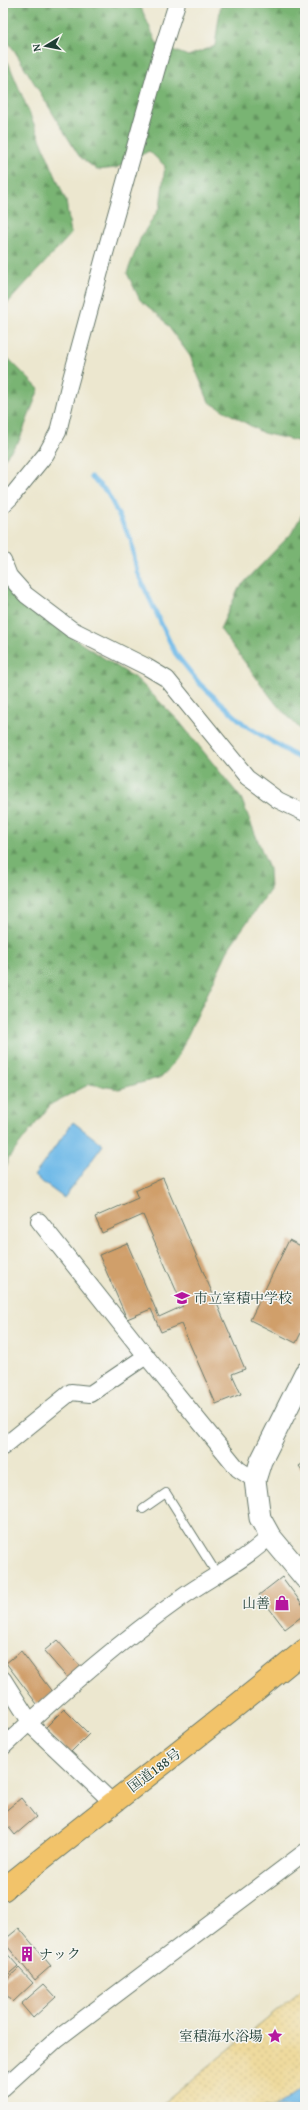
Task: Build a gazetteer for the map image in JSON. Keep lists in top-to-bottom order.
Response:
{
  "streets": {
    "highway": ["国道188号"]
  },
  "places": {
    "school or university": ["市立室積中学校"],
    "shop": ["山善"],
    "building": ["ナック"],
    "place": ["室積海水浴場"]
  },
  "north": "left"
}
